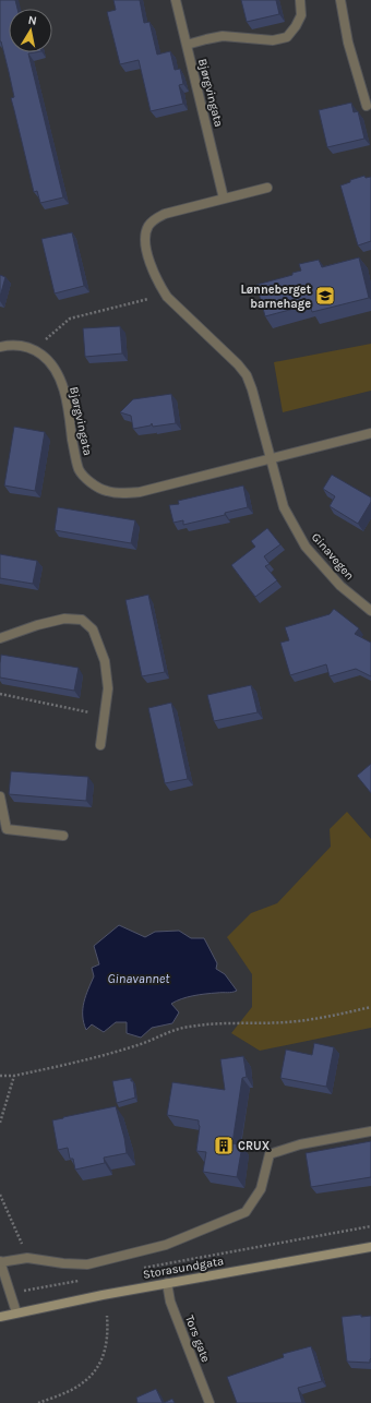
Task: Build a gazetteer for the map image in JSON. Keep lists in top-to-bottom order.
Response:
{
  "streets": {
    "main road": ["Storasundgata"],
    "street": ["Bjørgvingata", "Ginavegen", "Tors gate"]
  },
  "crossings": [
    ["Bjørgvingata", "Ginavegen"],
    ["Storasundgata", "Tors gate"]
  ],
  "water": ["Ginavannet"],
  "places": {
    "school or university": ["Lønneberget barnehage"],
    "building": ["CRUX"]
  },
  "north": "top"
}
